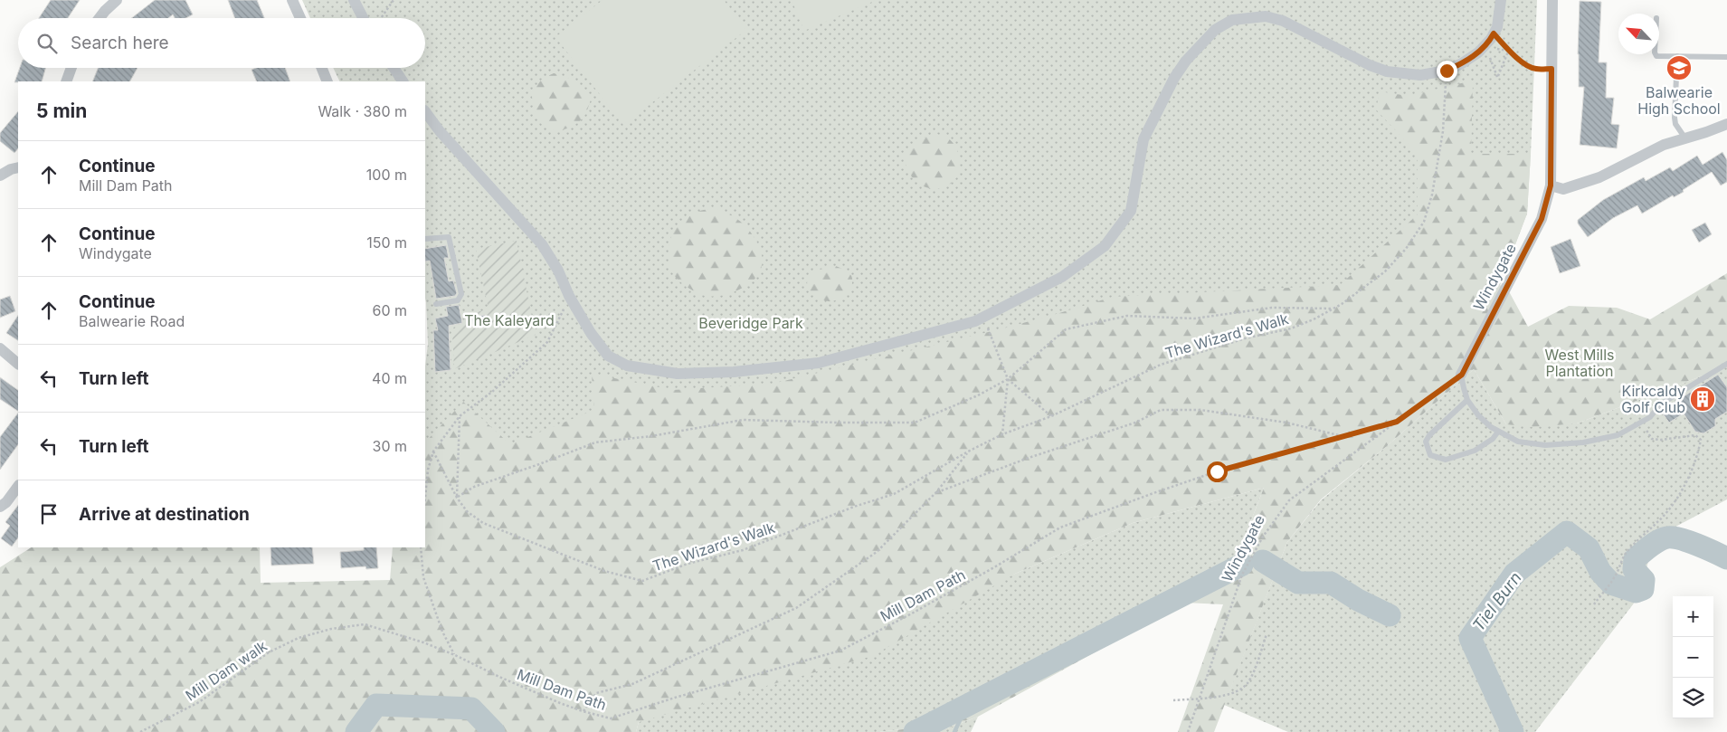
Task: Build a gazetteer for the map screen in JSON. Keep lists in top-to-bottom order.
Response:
{
  "streets": {
    "street": ["Windygate"],
    "path": ["The Wizard's Walk", "Mill Dam Path", "Mill Dam walk"]
  },
  "crossings": [
    ["Windygate", "Mill Dam Path"],
    ["Mill Dam Path", "Mill Dam walk"]
  ],
  "water": ["Tiel Burn"],
  "parks": ["The Kaleyard", "Beveridge Park", "West Mills Plantation"],
  "places": {
    "school or university": ["Balwearie High School"],
    "building": ["Kirkcaldy Golf Club"]
  },
  "north": "top left",
  "page": {
    "search": "Search here",
    "heading": ["5 min", "Walk · 380 m"],
    "list": [
      ["Continue", "Mill Dam Path", "100 m"],
      ["Continue", "Windygate", "150 m"],
      ["Continue", "Balwearie Road", "60 m"],
      ["Turn left", "40 m"],
      ["Turn left", "30 m"],
      "Arrive at destination"
    ],
    "map_buttons": ["+", "−"]
  }
}
